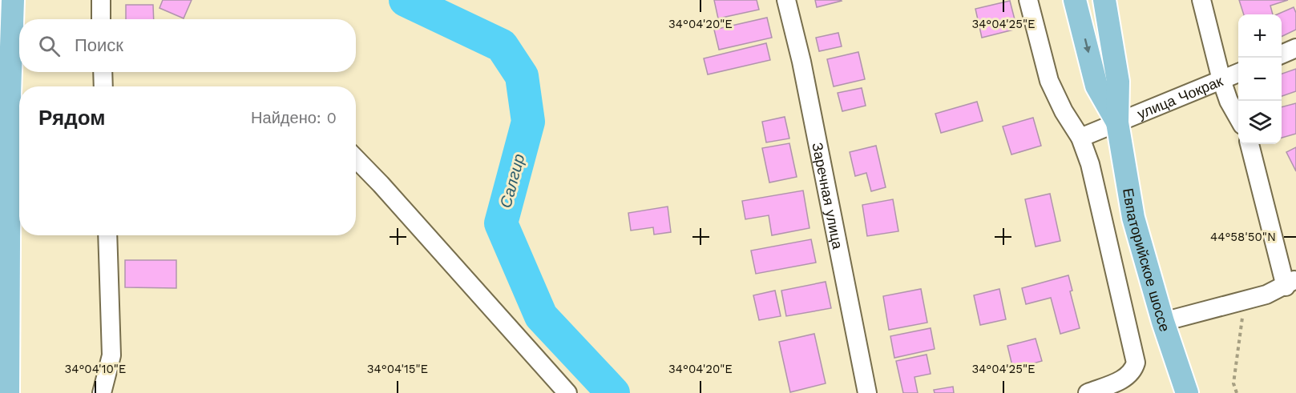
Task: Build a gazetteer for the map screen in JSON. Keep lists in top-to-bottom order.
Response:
{
  "streets": {
    "main road": ["Евпаторийское шоссе"],
    "street": ["улица Чокрак", "Заречная улица"]
  },
  "crossings": [
    ["улица Чокрак", "Евпаторийское шоссе"]
  ],
  "water": ["Салгир"],
  "page": {
    "map_buttons": ["+", "−"],
    "search": "Поиск",
    "heading": ["Рядом", "Найдено: 0"]
  },
  "coordinates": [
    "34°04'20\"E",
    "34°04'25\"E",
    "44°58'50\"N",
    "34°04'10\"E",
    "34°04'15\"E"
  ]
}
